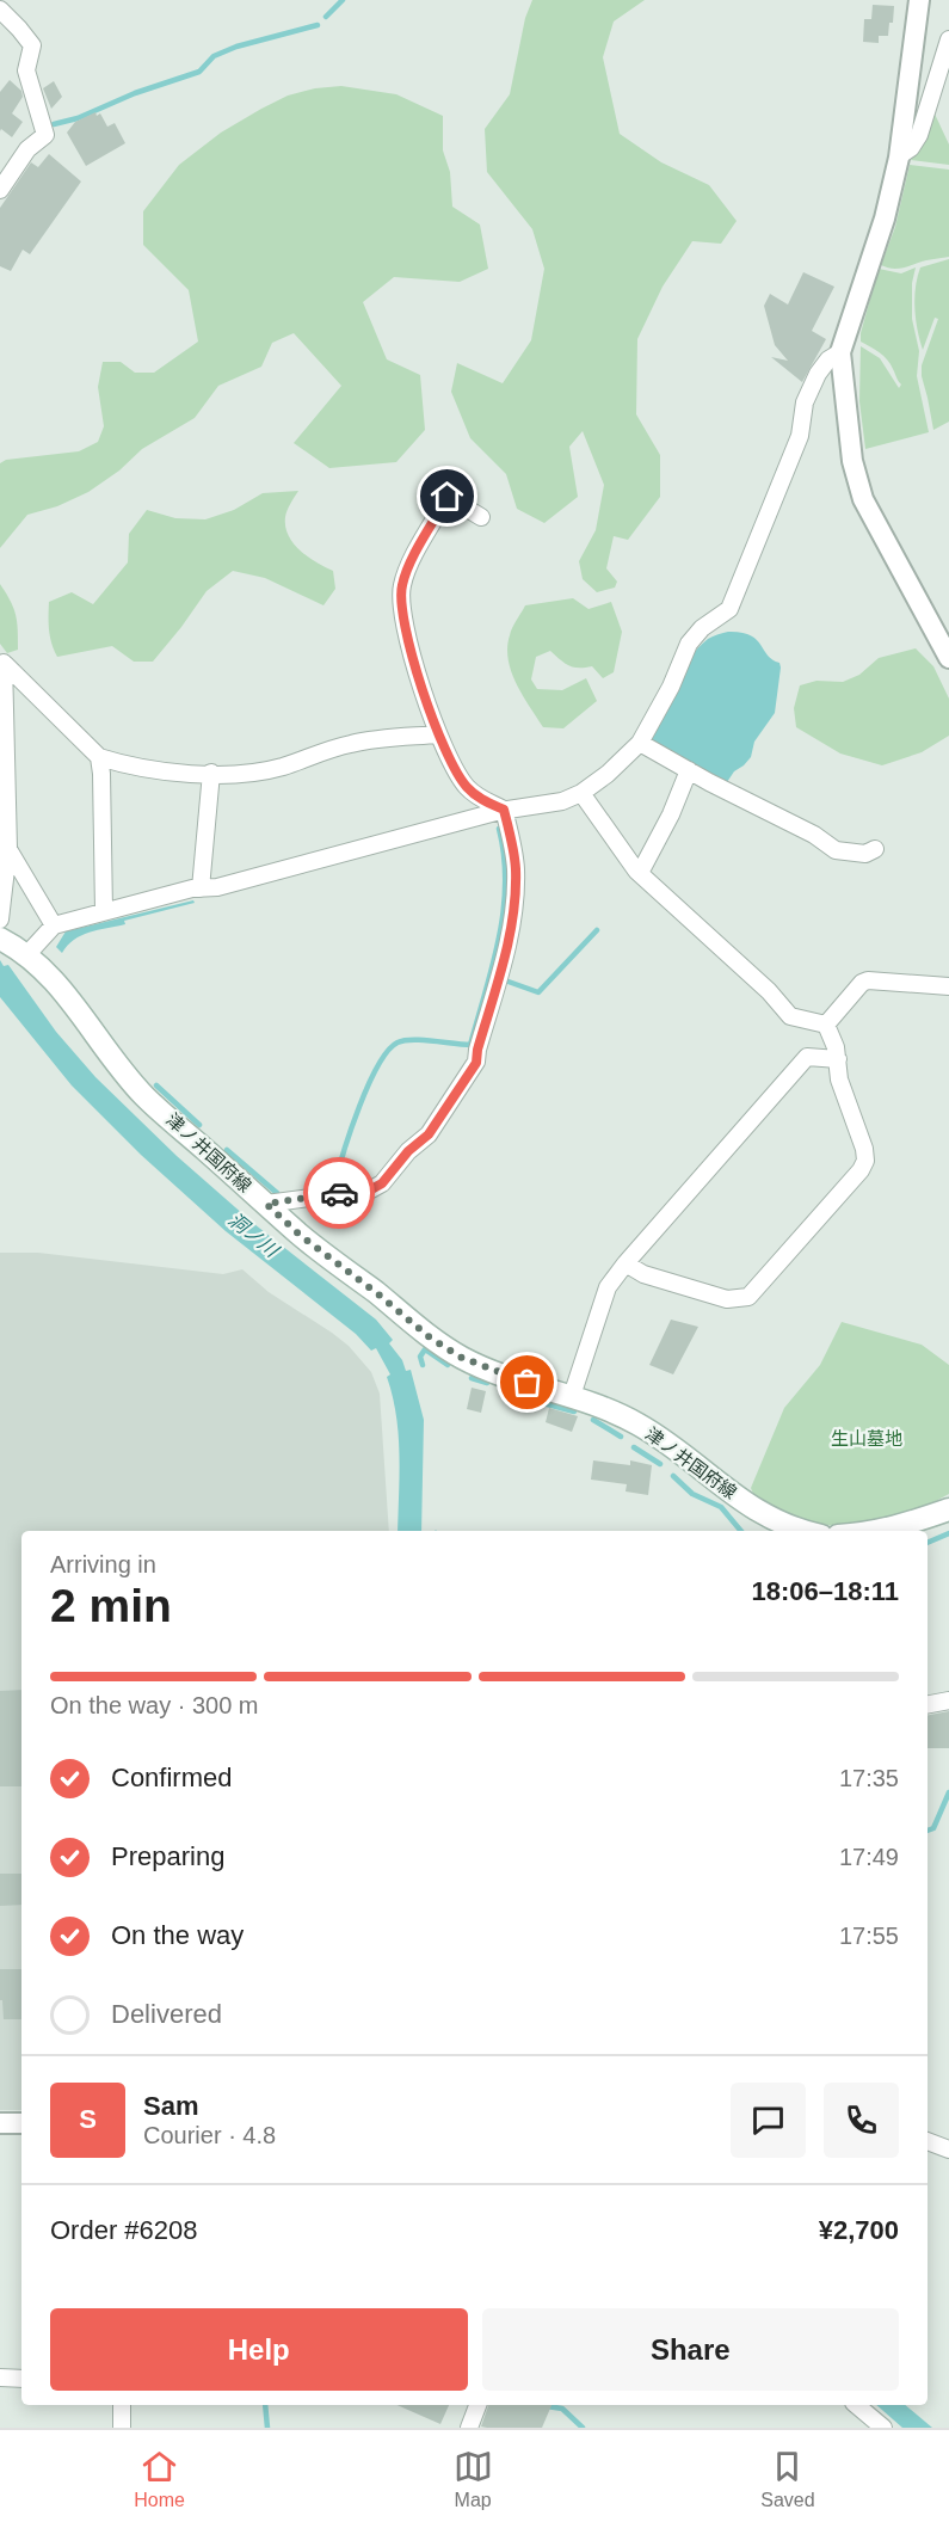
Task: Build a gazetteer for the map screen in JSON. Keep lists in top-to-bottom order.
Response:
{
  "streets": {
    "main road": ["津ノ井国府線"]
  },
  "water": ["洞ノ川"],
  "parks": ["生山墓地"],
  "page": {
    "heading": ["2 min", "Arriving in", "18:06–18:11"],
    "panel": [
      "Sam",
      "Courier · 4.8",
      "Order #6208",
      "¥2,700"
    ],
    "bar": "On the way · 300 m",
    "list": [
      ["Confirmed", "17:35"],
      ["Preparing", "17:49"],
      ["On the way", "17:55"],
      "Delivered"
    ],
    "round": "S",
    "buttons": ["Help", "Share"],
    "tabs": ["Home", "Map", "Saved"]
  }
}
